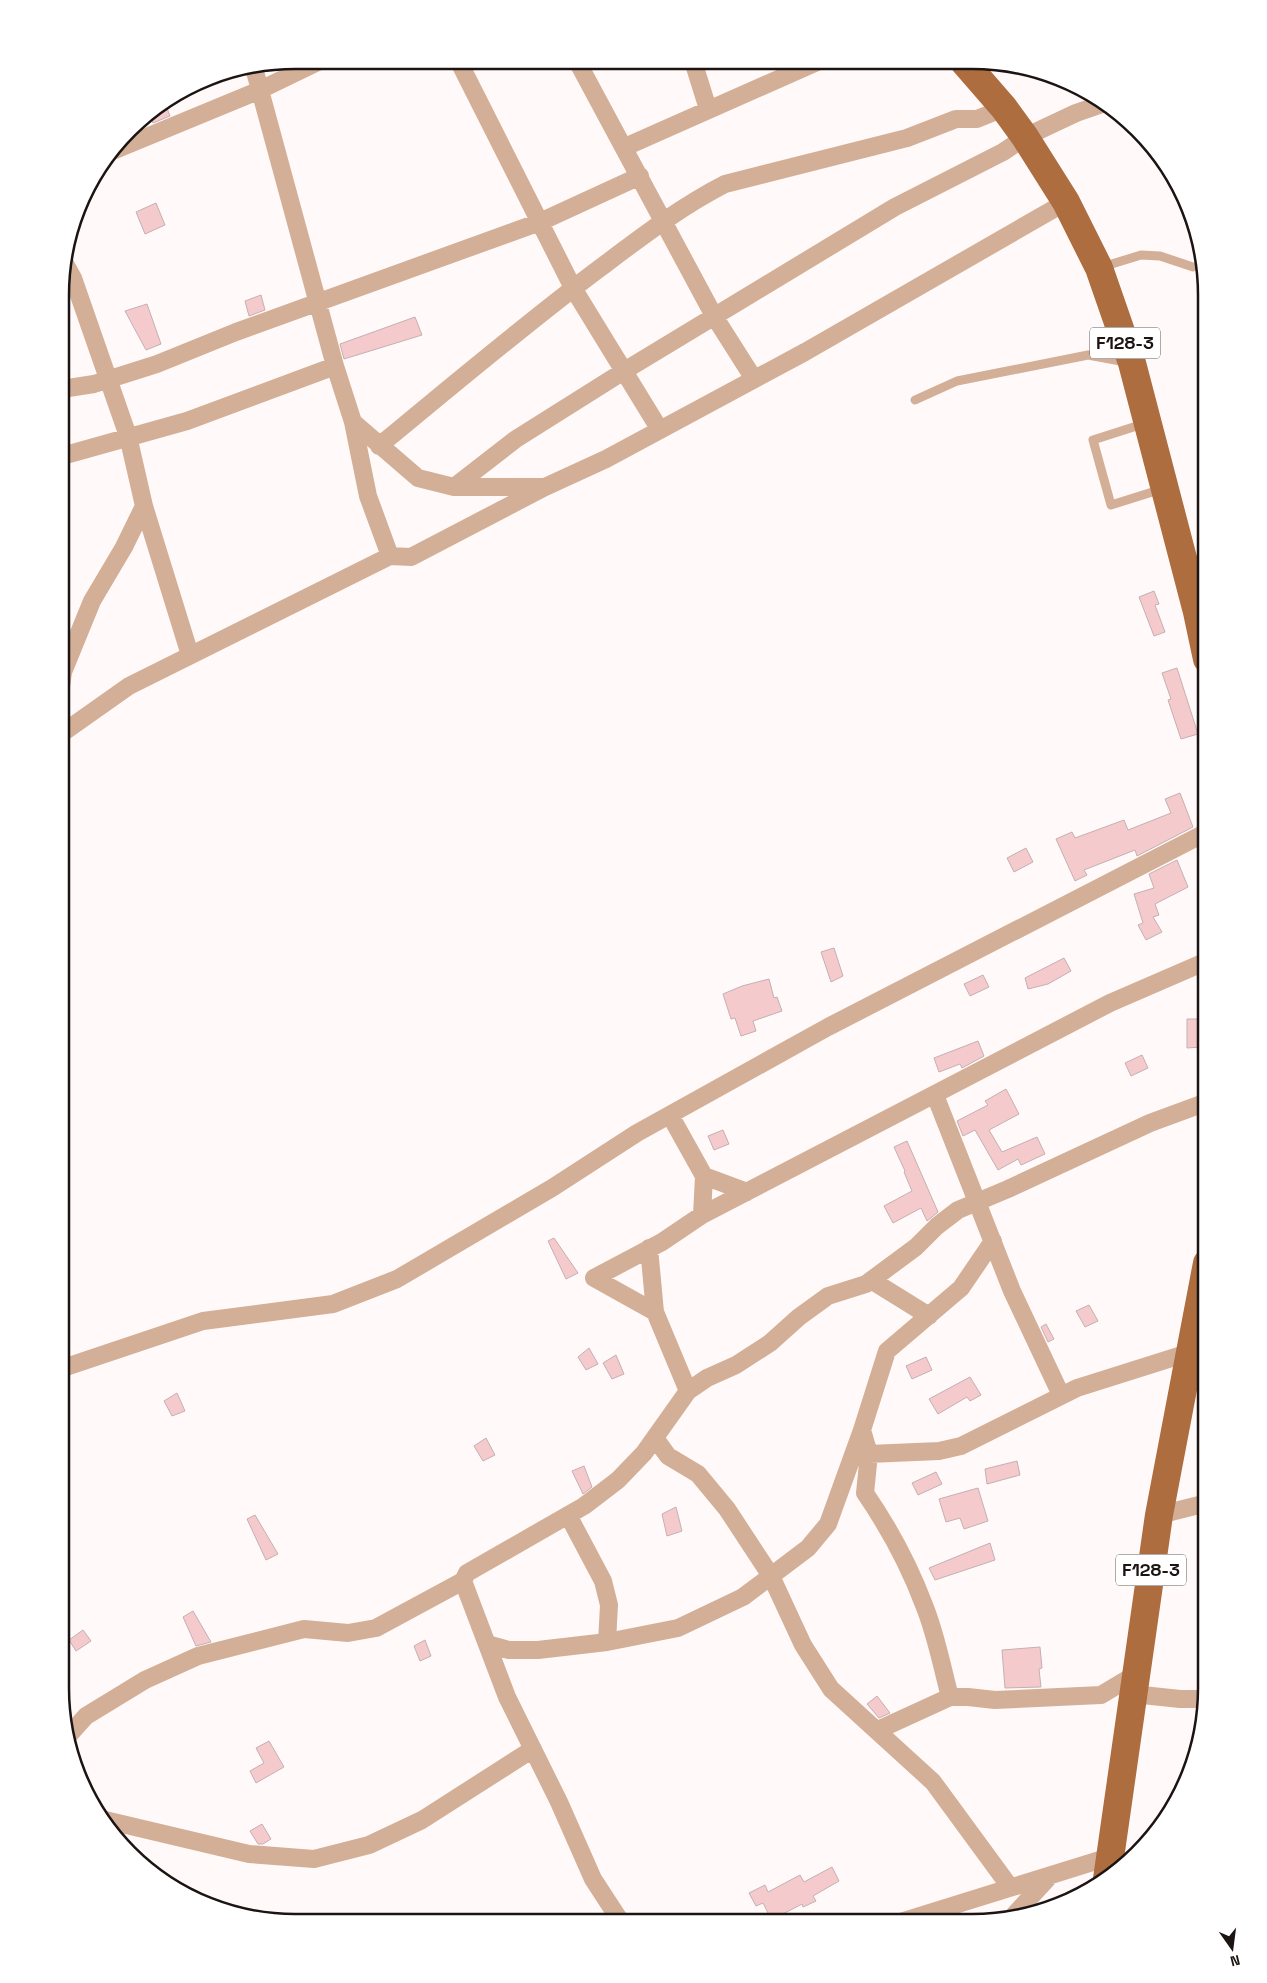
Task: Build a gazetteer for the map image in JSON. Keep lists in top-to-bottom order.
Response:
{
  "streets": {
    "main road": ["F128-3"]
  },
  "north": "bottom"
}
